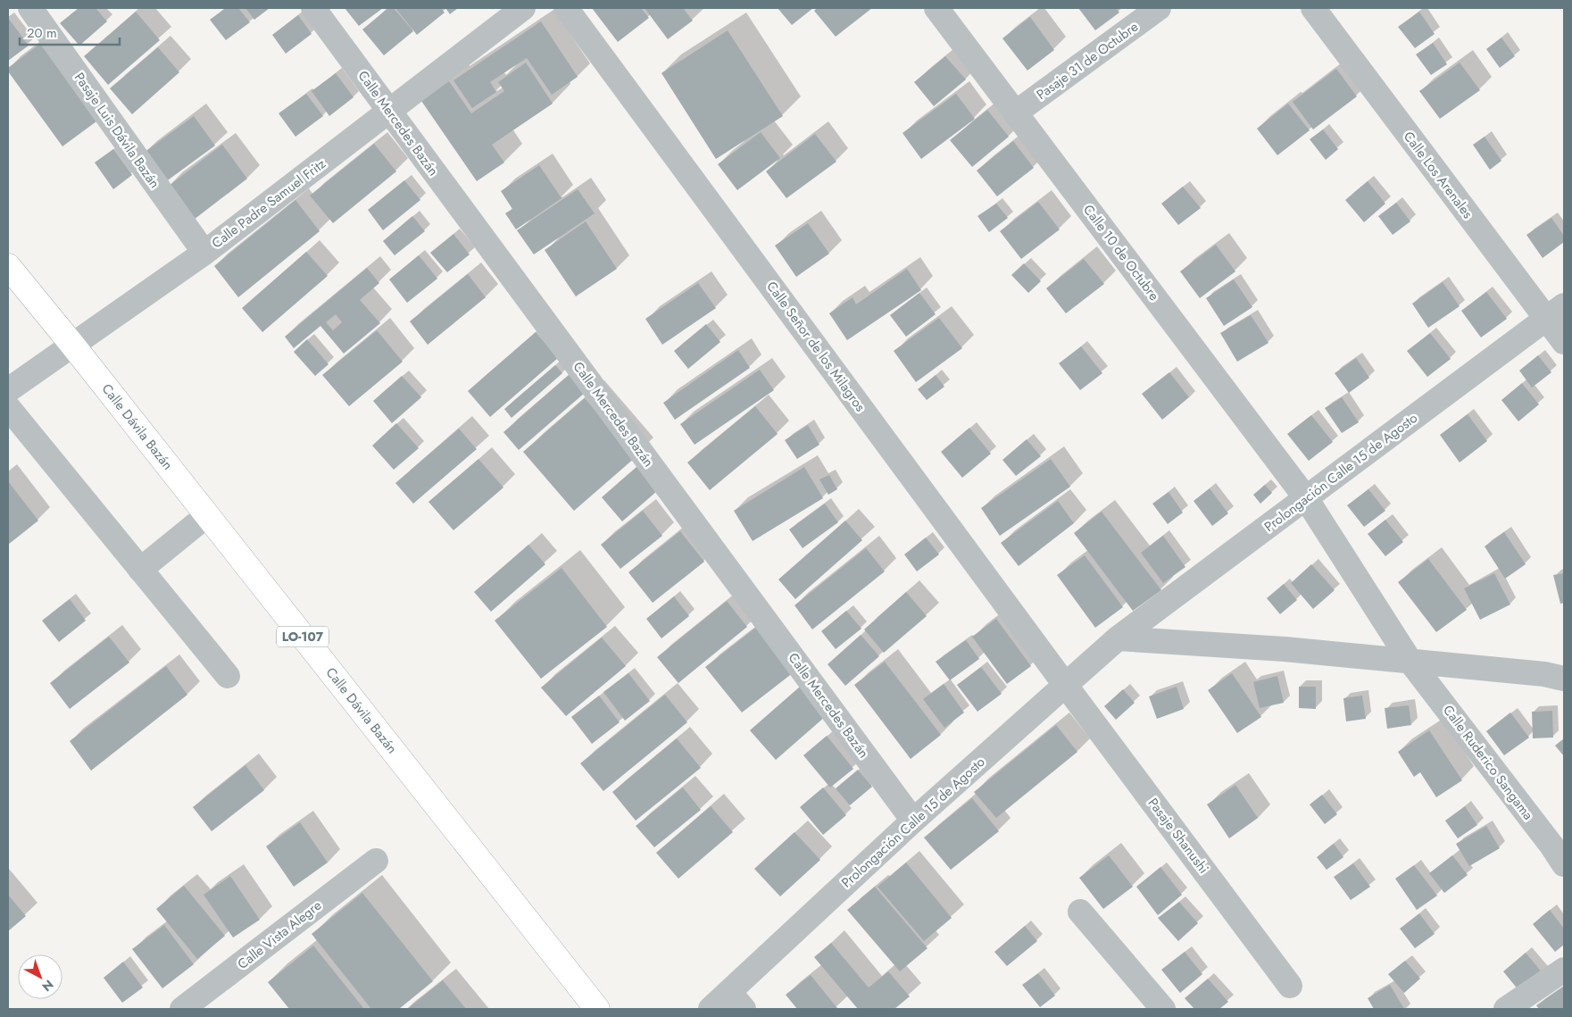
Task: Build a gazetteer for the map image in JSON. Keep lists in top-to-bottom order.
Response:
{
  "streets": {
    "main road": ["Calle Dávila Bazán", "LO-107"],
    "street": [
      "Pasaje 31 de Octubre",
      "Calle Mercedes Bazán",
      "Pasaje Luis Dávila Bazán",
      "Calle Los Arenales",
      "Calle Padre Samuel Fritz",
      "Calle 10 de Octubre",
      "Calle Señor de los Milagros",
      "Prolongación Calle 15 de Agosto",
      "Calle Ruderico Sangama",
      "Pasaje Shanushi",
      "Calle Vista Alegre"
    ]
  },
  "crossings": [
    ["Pasaje 31 de Octubre", "Calle 10 de Octubre"],
    ["Calle Mercedes Bazán", "Calle Padre Samuel Fritz"],
    ["Calle Mercedes Bazán", "Prolongación Calle 15 de Agosto"],
    ["Pasaje Luis Dávila Bazán", "Calle Padre Samuel Fritz"],
    ["Calle Los Arenales", "Prolongación Calle 15 de Agosto"],
    ["Calle Padre Samuel Fritz", "Calle Dávila Bazán"],
    ["Calle 10 de Octubre", "Prolongación Calle 15 de Agosto"],
    ["Calle 10 de Octubre", "Calle Ruderico Sangama"],
    ["Calle Señor de los Milagros", "Prolongación Calle 15 de Agosto"],
    ["Calle Señor de los Milagros", "Pasaje Shanushi"],
    ["Prolongación Calle 15 de Agosto", "Pasaje Shanushi"]
  ],
  "scale_bar": "20 m",
  "north": "bottom right"
}
